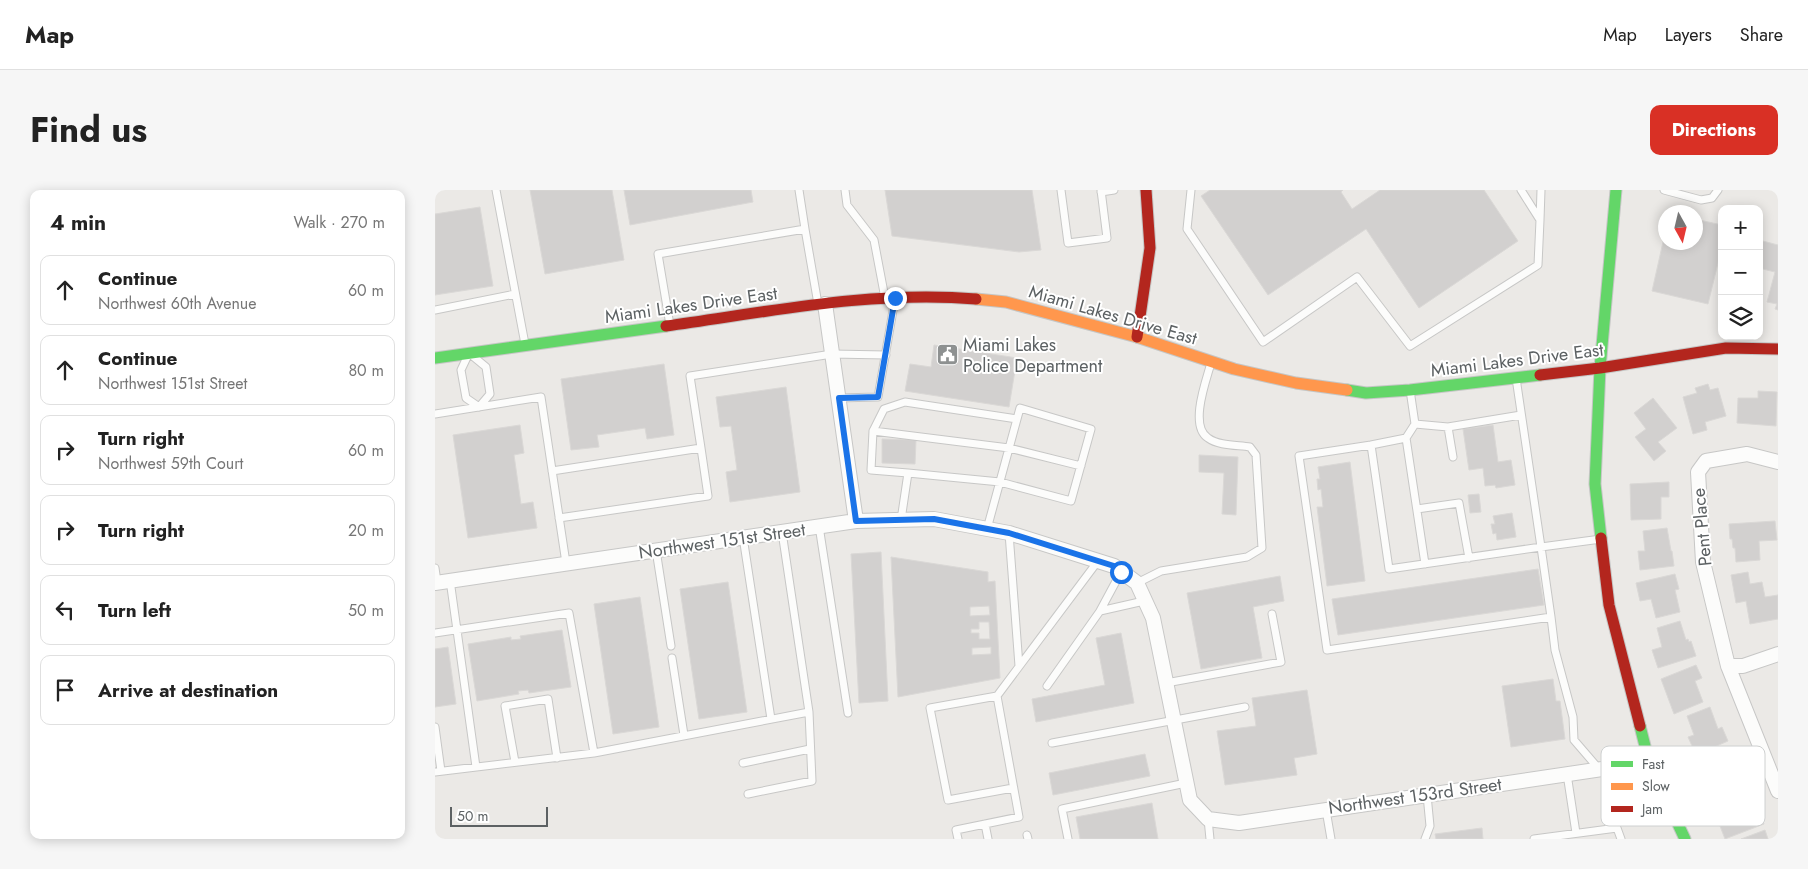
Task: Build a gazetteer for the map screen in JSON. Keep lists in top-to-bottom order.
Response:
{
  "streets": {
    "main road": ["Miami Lakes Drive East"],
    "street": ["Pent Place", "Northwest 151st Street", "Northwest 153rd Street"]
  },
  "places": {
    "public building": ["Miami Lakes Police Department"]
  },
  "legend": ["Fast", "Slow", "Jam"],
  "scale_bar": "50 m",
  "north": "bottom",
  "page": {
    "header": "Map",
    "nav": ["Map", "Layers", "Share"],
    "title": "Find us",
    "buttons": "Directions",
    "heading": ["4 min", "Walk · 270 m"],
    "map_buttons": ["+", "−"],
    "list": [
      ["Continue", "Northwest 60th Avenue", "60 m"],
      ["Continue", "Northwest 151st Street", "80 m"],
      ["Turn right", "Northwest 59th Court", "60 m"],
      ["Turn right", "20 m"],
      ["Turn left", "50 m"],
      "Arrive at destination"
    ],
    "scale": "50 m"
  }
}
